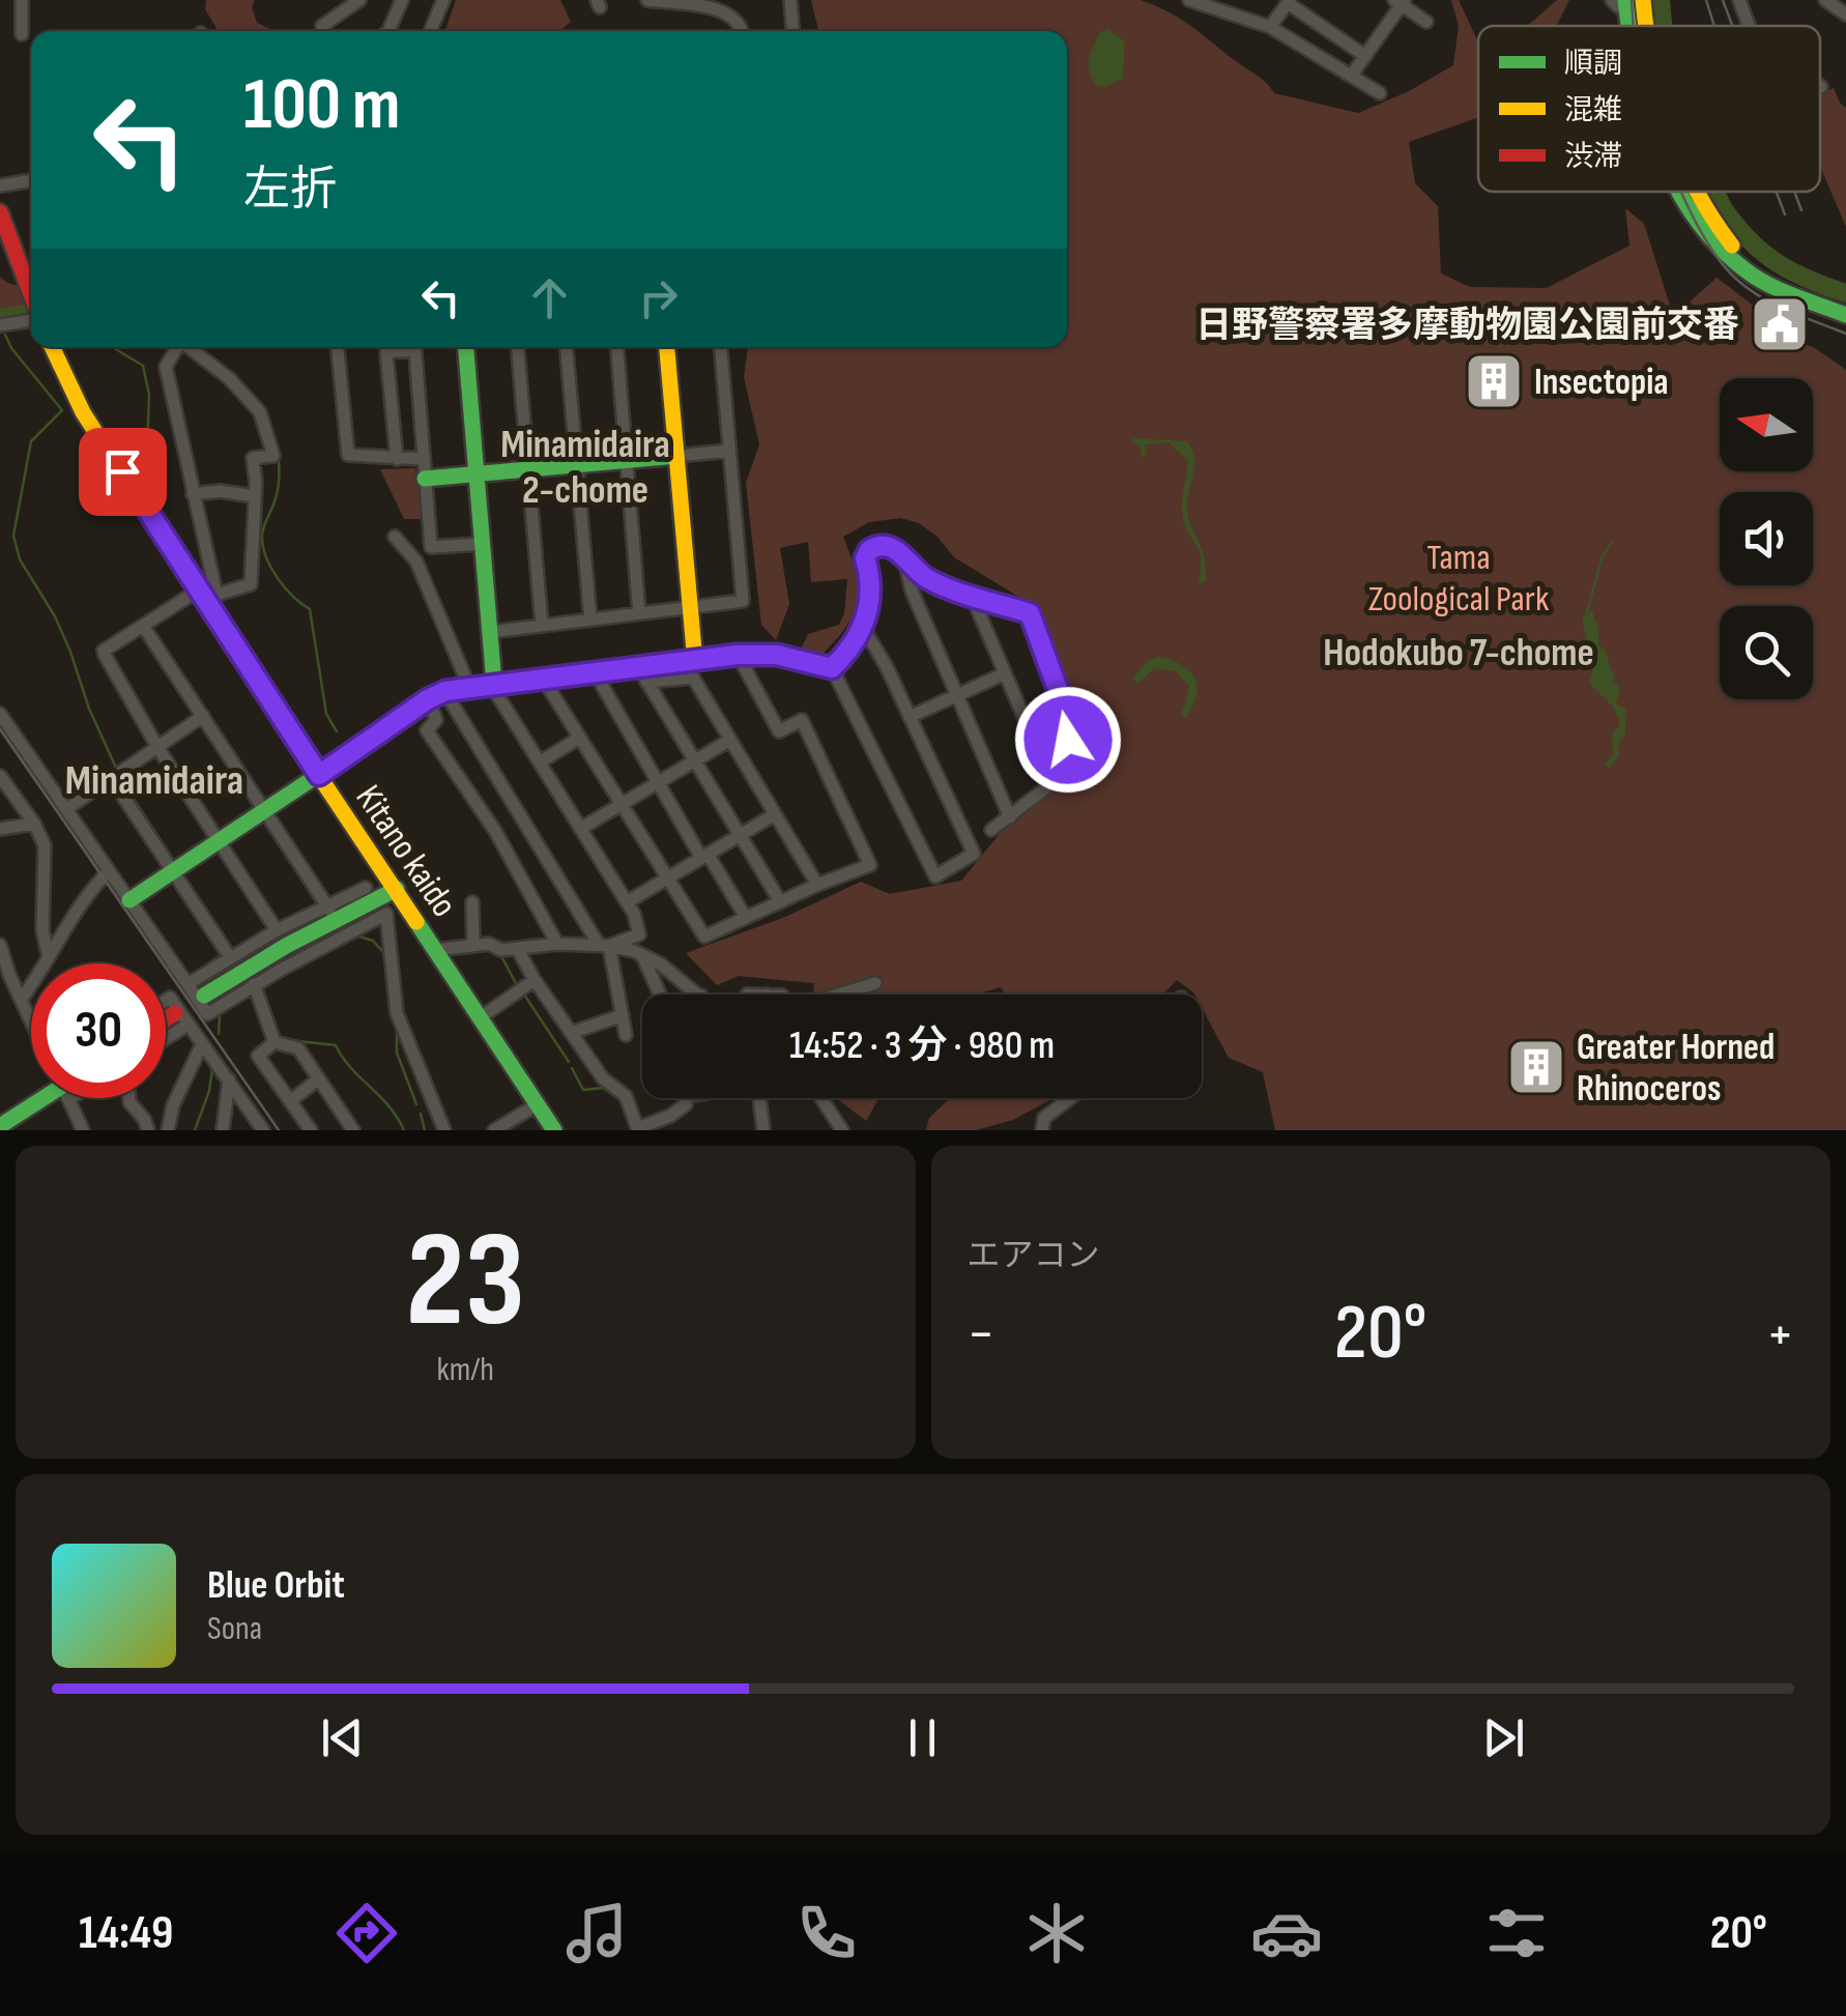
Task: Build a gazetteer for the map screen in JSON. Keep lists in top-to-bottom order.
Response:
{
  "streets": {
    "street": ["Kitano kaido"]
  },
  "districts": ["Minamidaira 2-chome", "Hodokubo 7-chome", "Minamidaira"],
  "parks": ["Tama Zoological Park"],
  "places": {
    "public building": ["日野警察署多摩動物園公園前交番"],
    "building": ["Insectopia", "Greater Horned Rhinoceros"]
  },
  "legend": ["順調", "混雑", "渋滞"],
  "north": "left",
  "page": {
    "turn": ["100 m", "左折"],
    "limit": "30",
    "trip": "14:52 · 3 分 · 980 m",
    "tile": [
      ["23", "km/h"],
      "エアコン"
    ],
    "heat": ["−", "20°", "+"],
    "song": ["Blue Orbit", "Sona"],
    "tabs": ["14:49", "20°"]
  }
}
